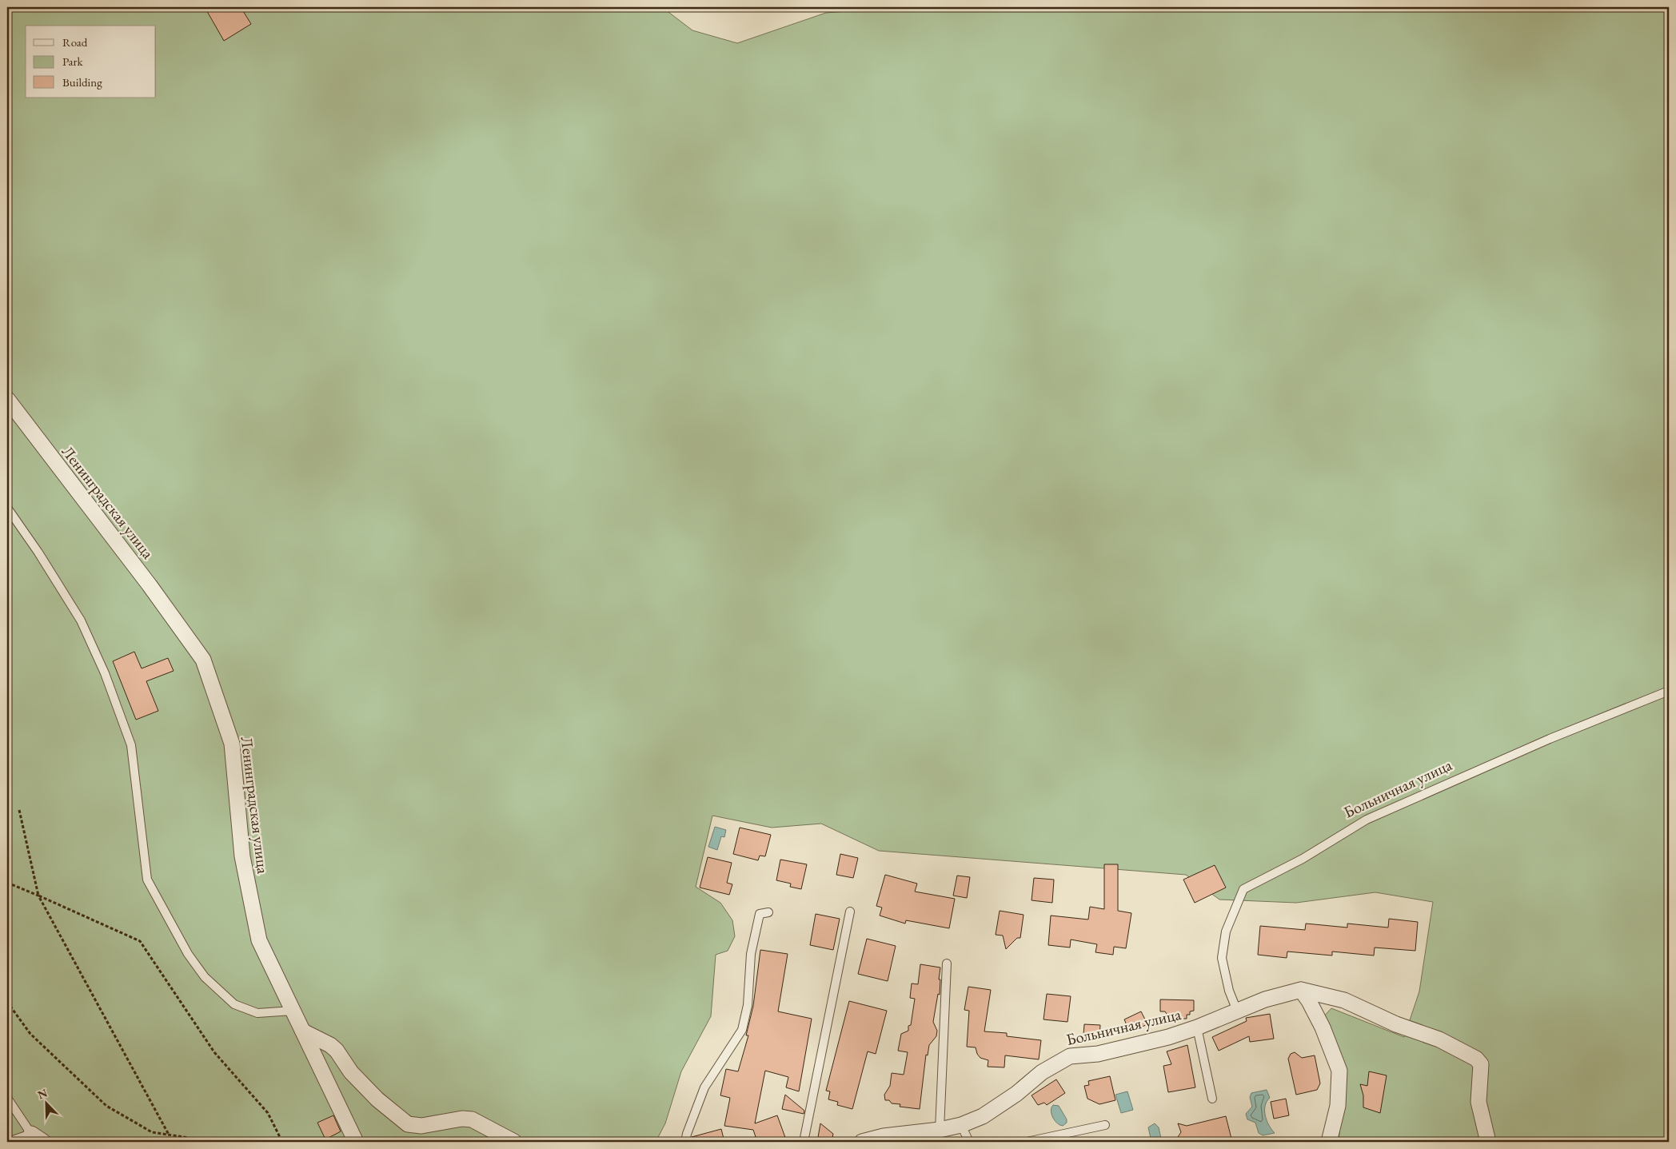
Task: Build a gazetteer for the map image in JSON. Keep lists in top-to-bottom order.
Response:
{
  "streets": {
    "street": ["Ленинградская улица", "Больничная улица"]
  },
  "legend": ["Road", "Park", "Building"],
  "north": "top left"
}
